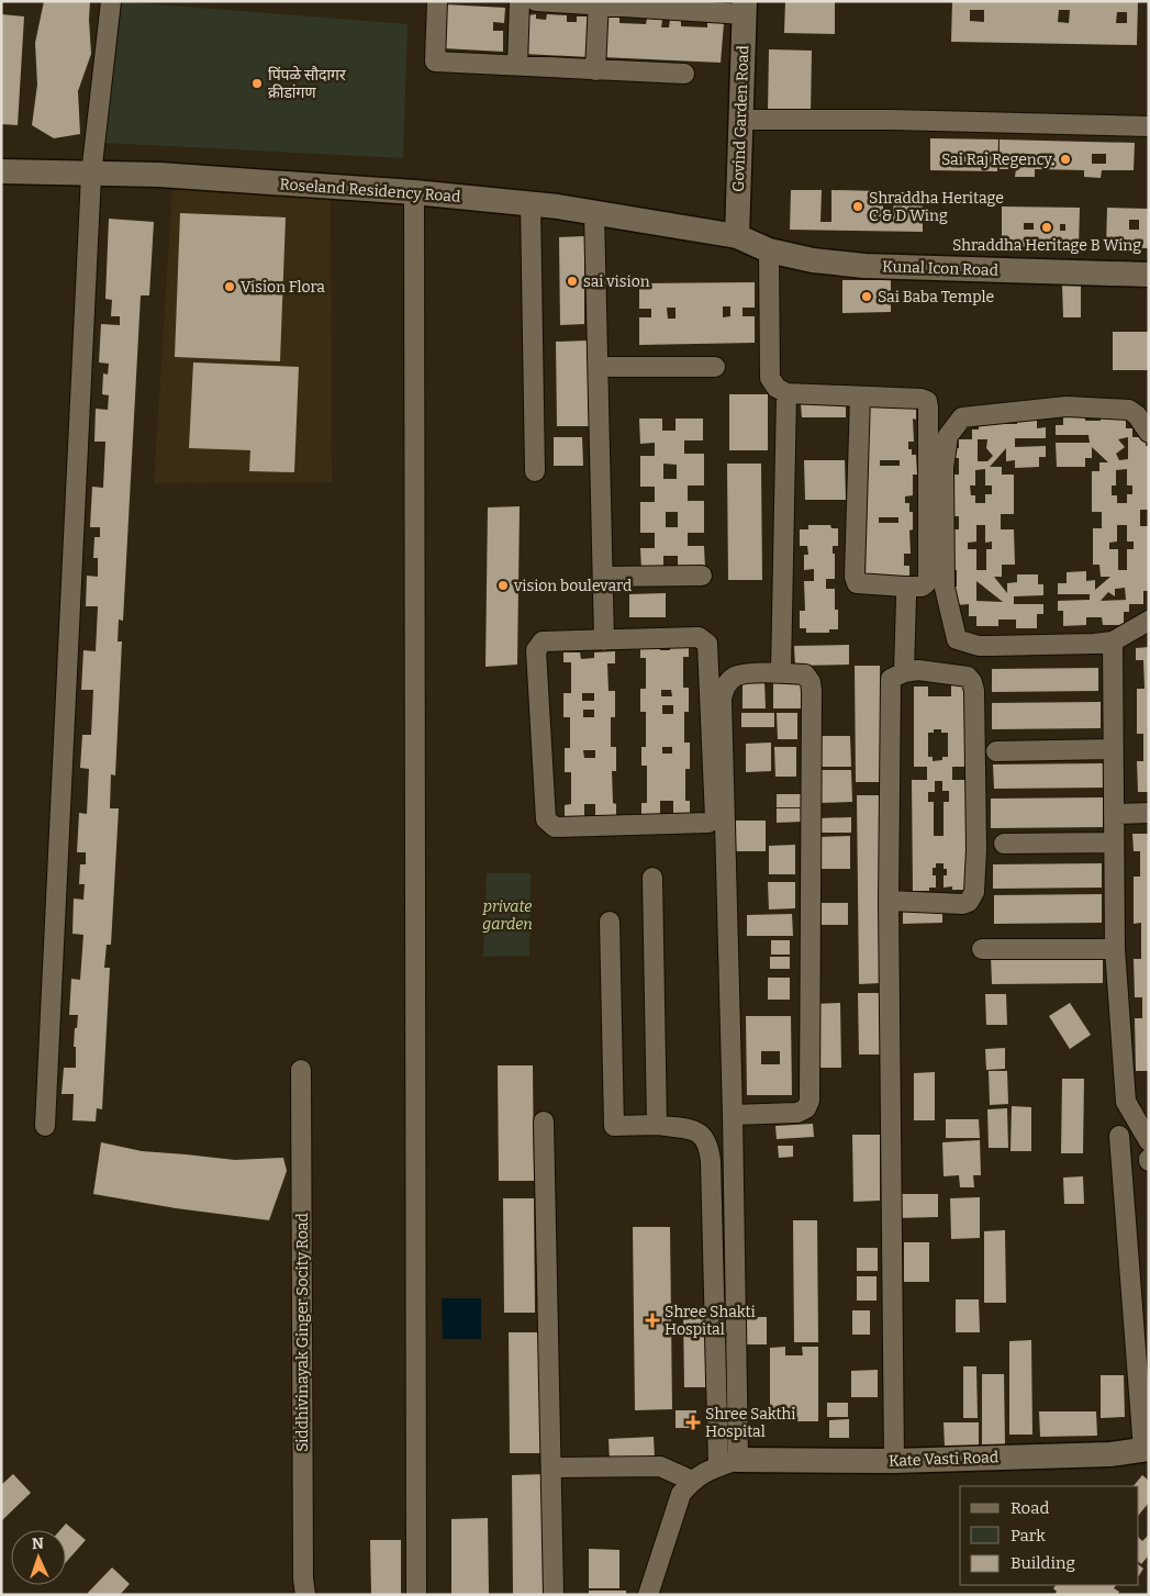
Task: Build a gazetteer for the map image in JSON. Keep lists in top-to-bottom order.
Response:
{
  "streets": {
    "street": [
      "Govind Garden Road",
      "Roseland Residency Road",
      "Kunal Icon Road",
      "Siddhivinayak Ginger Socity Road",
      "Kate Vasti Road"
    ]
  },
  "crossings": [
    ["Govind Garden Road", "Roseland Residency Road"],
    ["Govind Garden Road", "Kunal Icon Road"],
    ["Roseland Residency Road", "Kunal Icon Road"]
  ],
  "parks": ["private garden"],
  "places": {
    "other": [
      "पिंपळे सौदागर क्रीडांगण",
      "Sai Raj Regency.",
      "Shraddha Heritage C & D Wing",
      "Shraddha Heritage B Wing",
      "sai vision",
      "Vision Flora",
      "Sai Baba Temple",
      "vision boulevard"
    ],
    "health": ["Shree Shakti Hospital", "Shree Sakthi Hospital"]
  },
  "legend": ["Road", "Park", "Building"],
  "north": "top"
}
